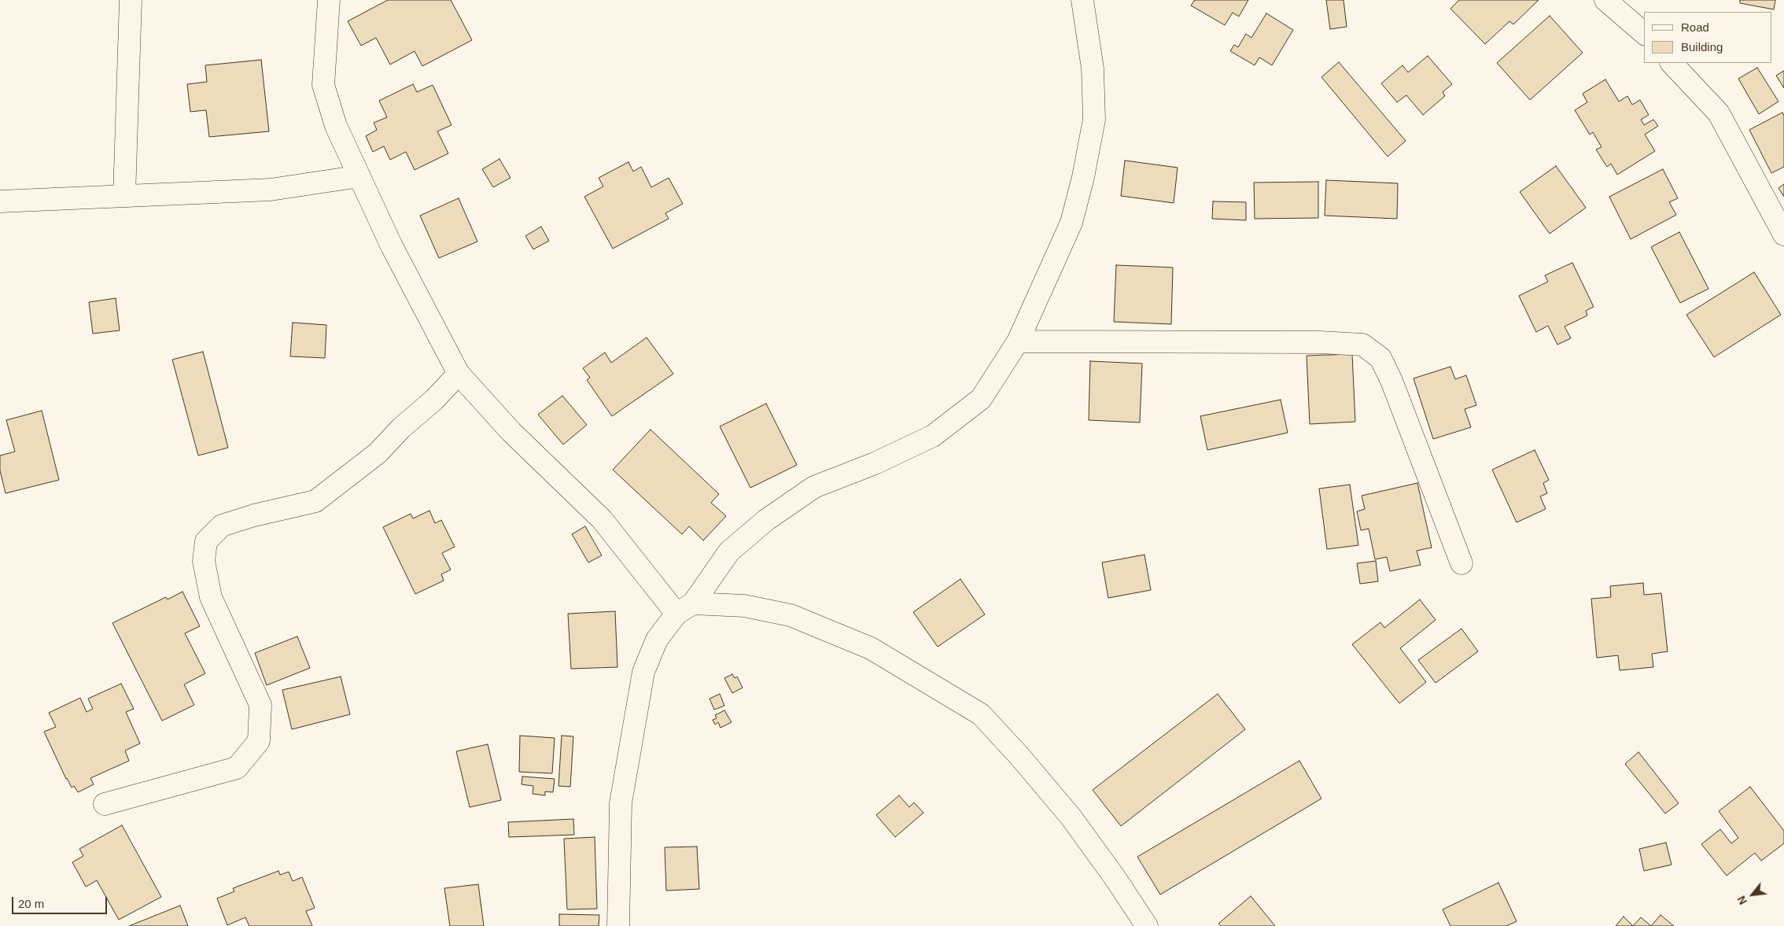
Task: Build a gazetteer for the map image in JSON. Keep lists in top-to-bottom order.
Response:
{
  "legend": ["Road", "Building"],
  "scale_bar": "20 m",
  "north": "bottom left"
}
